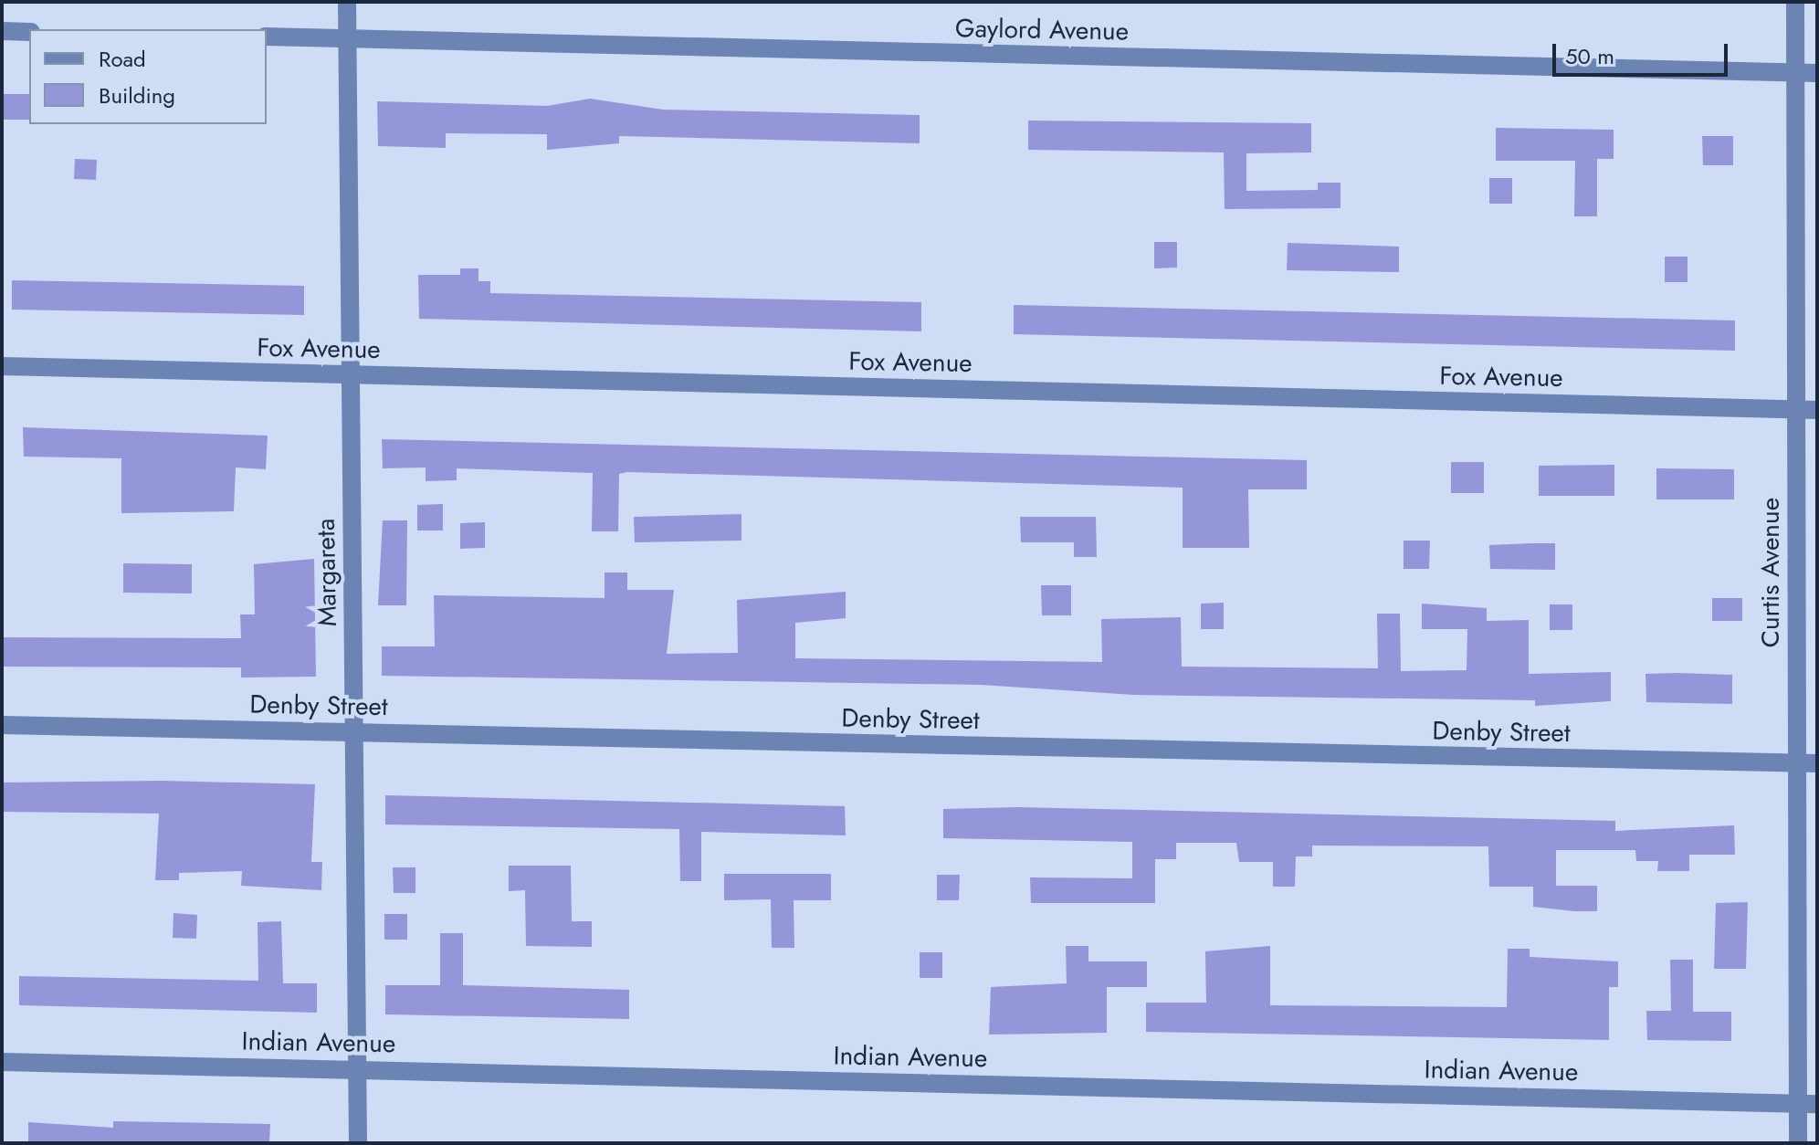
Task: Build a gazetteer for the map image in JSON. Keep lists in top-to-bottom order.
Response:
{
  "streets": {
    "street": [
      "Gaylord Avenue",
      "Fox Avenue",
      "Margareta",
      "Curtis Avenue",
      "Denby Street",
      "Indian Avenue"
    ]
  },
  "crossings": [
    ["Gaylord Avenue", "Margareta"],
    ["Gaylord Avenue", "Curtis Avenue"],
    ["Fox Avenue", "Margareta"],
    ["Fox Avenue", "Curtis Avenue"],
    ["Margareta", "Denby Street"],
    ["Margareta", "Indian Avenue"],
    ["Curtis Avenue", "Denby Street"],
    ["Curtis Avenue", "Indian Avenue"]
  ],
  "legend": ["Road", "Building"],
  "scale_bar": "50 m"
}
